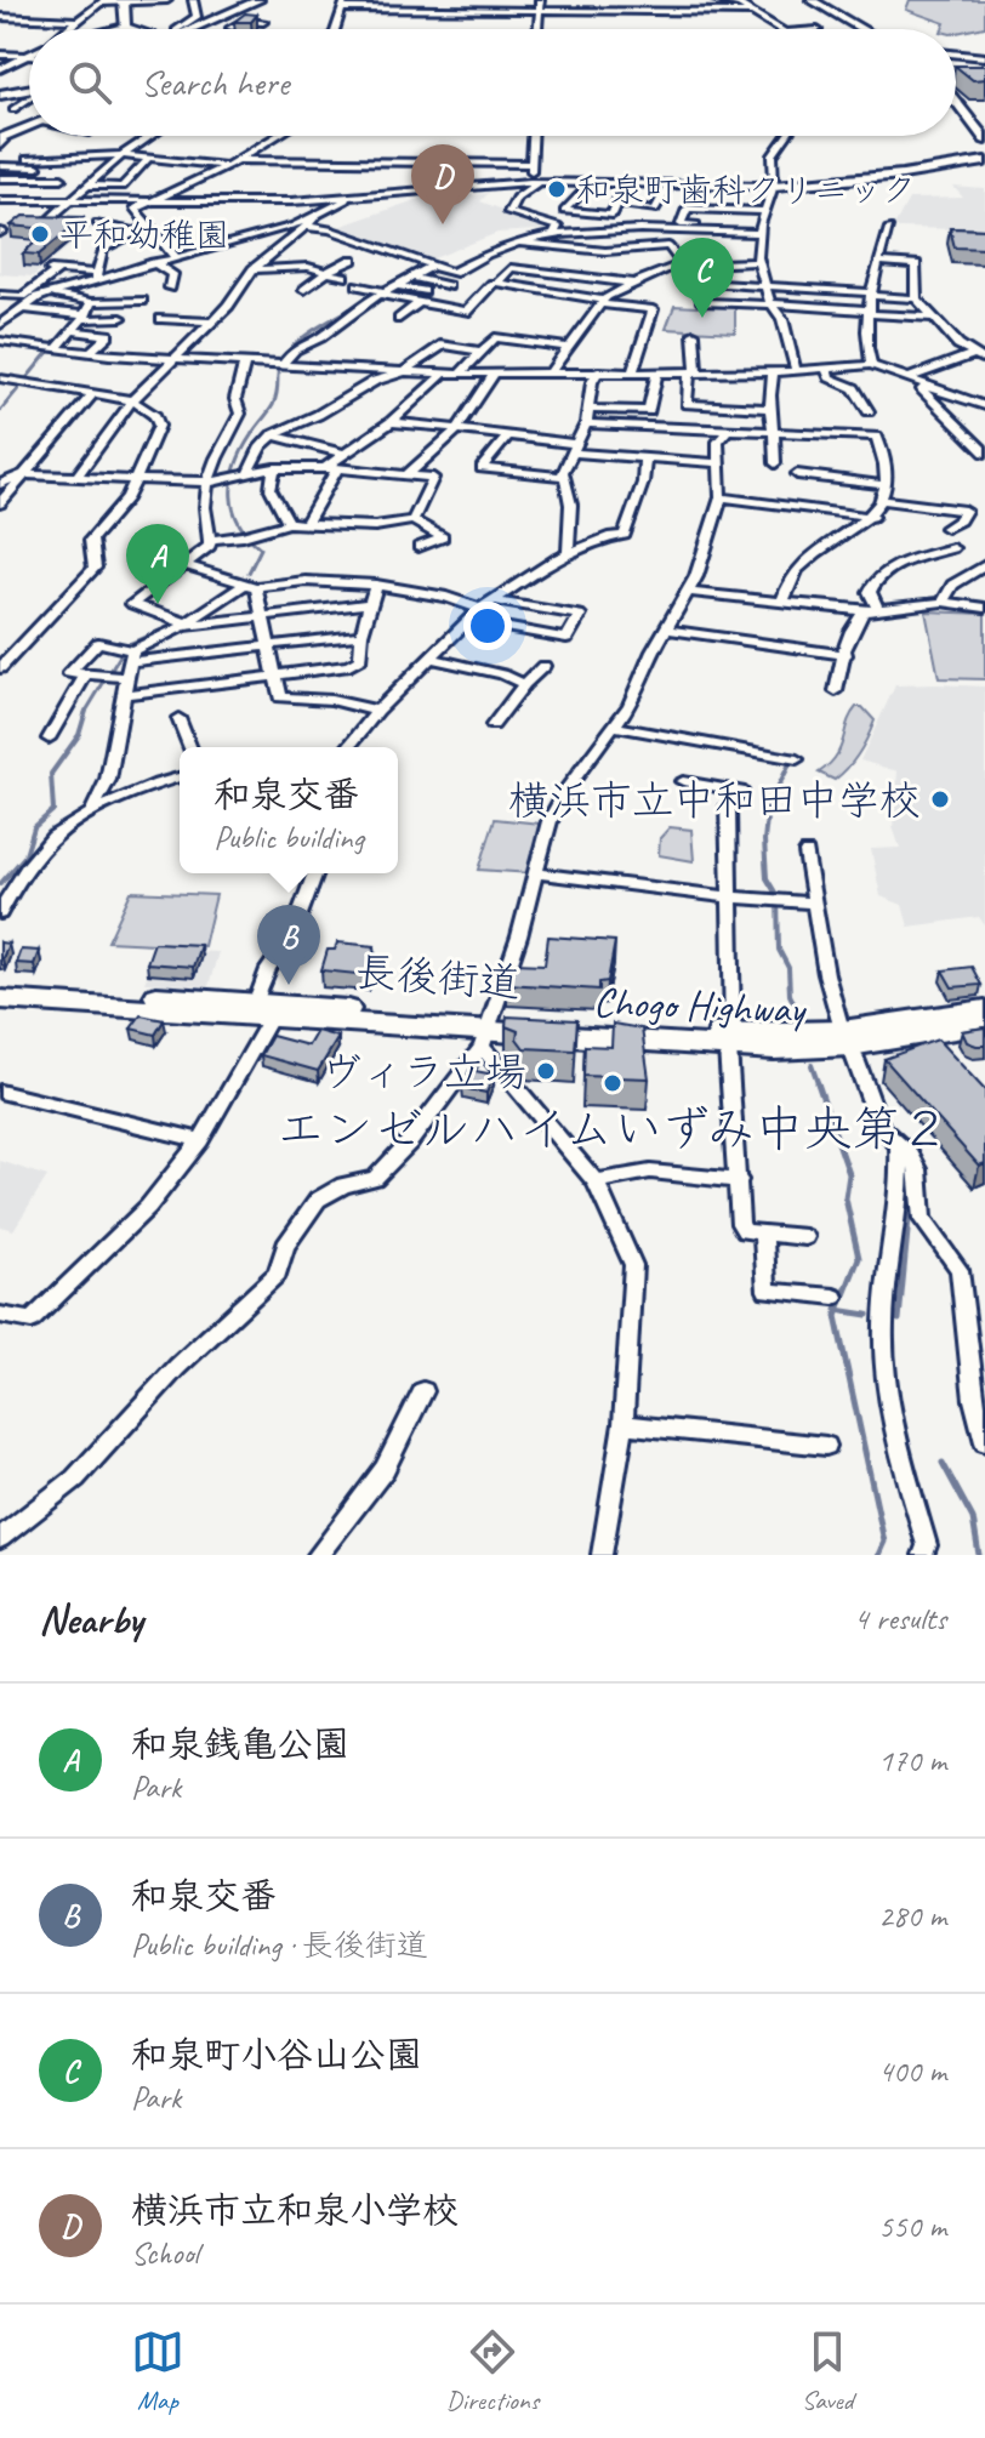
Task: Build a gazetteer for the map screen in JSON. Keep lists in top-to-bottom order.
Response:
{
  "streets": {
    "main road": ["Chogo Highway"]
  },
  "places": [
    "和泉町歯科クリニック",
    "平和幼稚園",
    "横浜市立中和田中学校",
    "ヴィラ立場",
    "エンゼルハイムいずみ中央第２"
  ],
  "page": {
    "search": "Search here",
    "pins": [
      "D",
      "C",
      "A",
      "B"
    ],
    "popup": ["和泉交番", "Public building"],
    "heading": ["Nearby", "4 results"],
    "list": [
      {
        "mark": "A",
        "name": "和泉銭亀公園",
        "note": "Park",
        "value": "170 m"
      },
      {
        "mark": "B",
        "name": "和泉交番",
        "note": "Public building · 長後街道",
        "value": "280 m"
      },
      {
        "mark": "C",
        "name": "和泉町小谷山公園",
        "note": "Park",
        "value": "400 m"
      },
      {
        "mark": "D",
        "name": "横浜市立和泉小学校",
        "note": "School",
        "value": "550 m"
      }
    ],
    "nav": ["Map", "Directions", "Saved"]
  }
}
